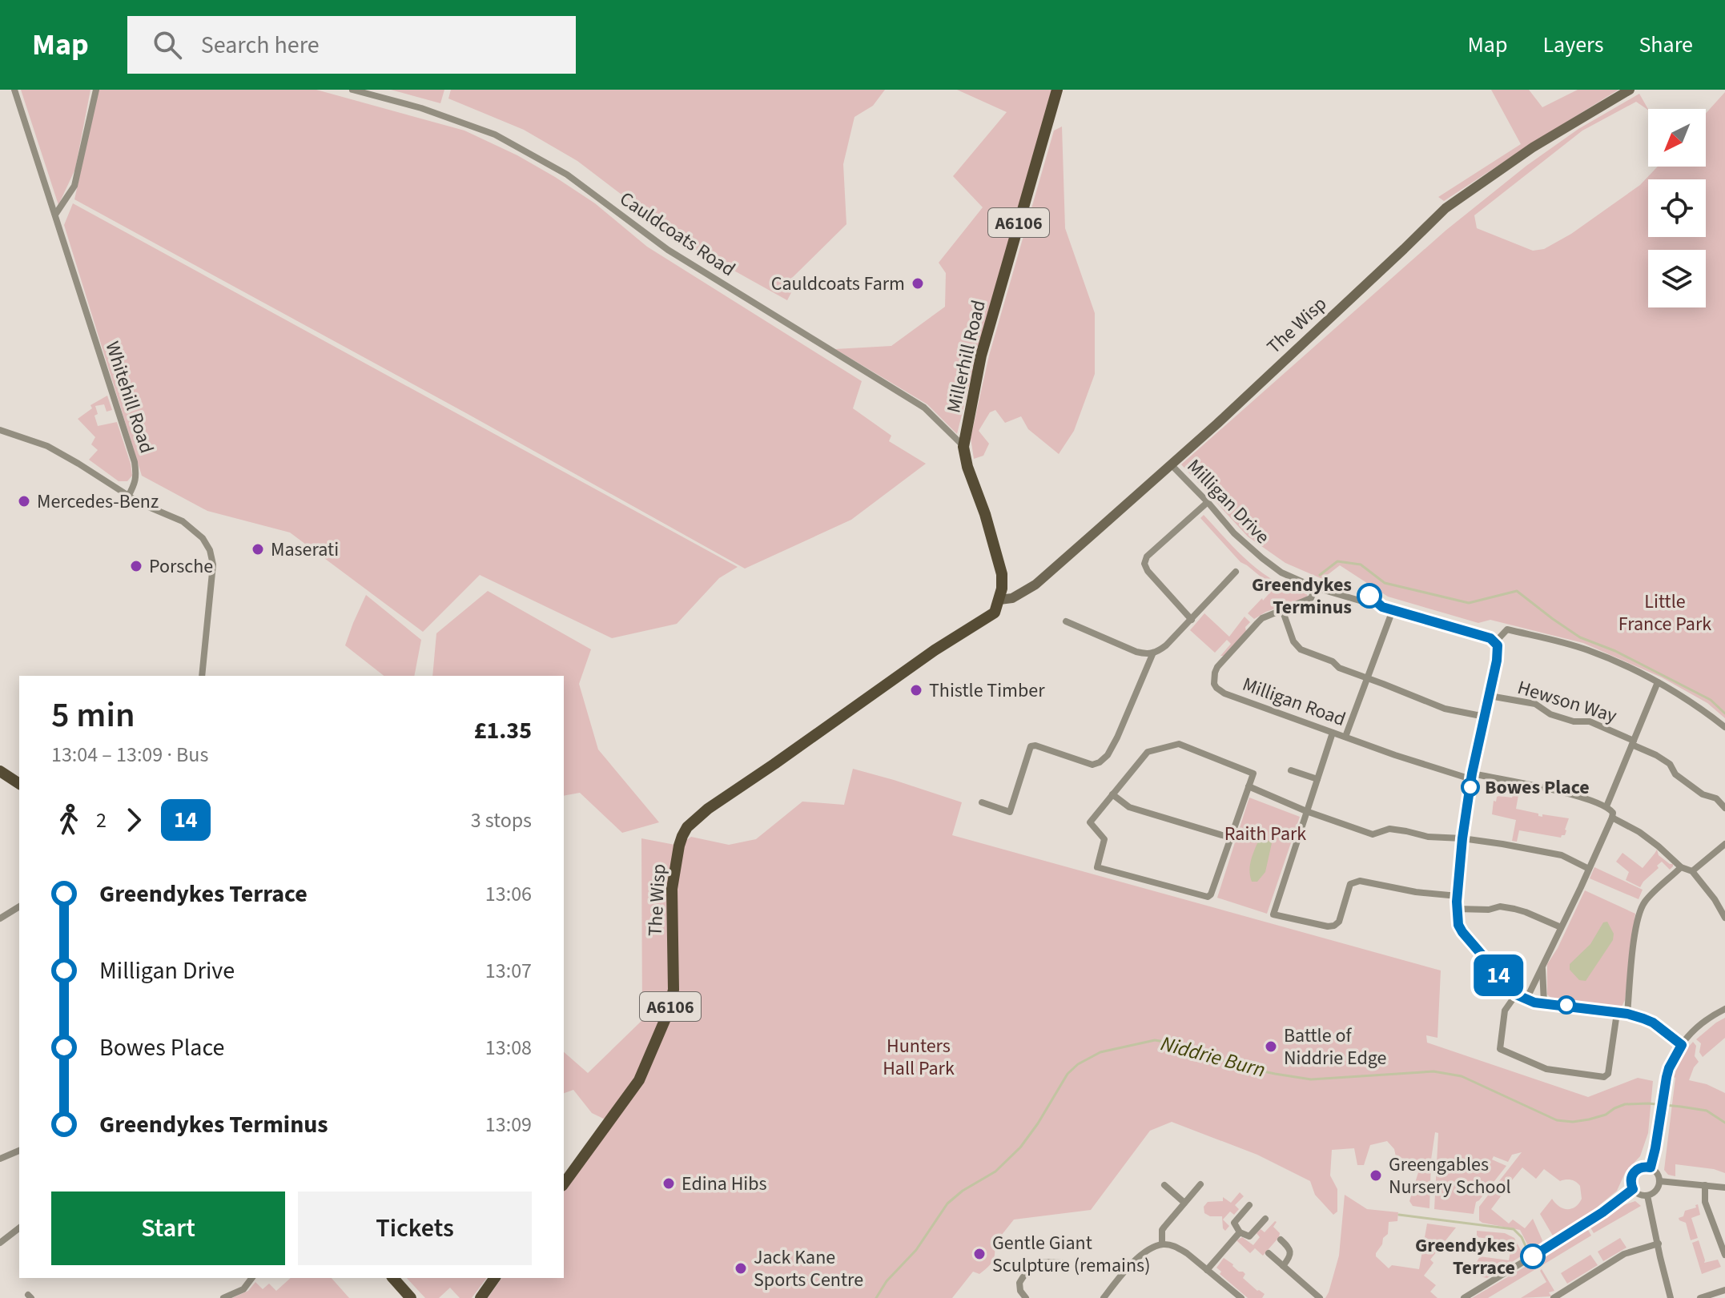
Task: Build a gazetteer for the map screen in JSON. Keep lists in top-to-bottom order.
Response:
{
  "streets": {
    "main road": ["A6106", "The Wisp", "Millerhill Road"],
    "street": [
      "Cauldcoats Road",
      "Whitehill Road",
      "Milligan Drive",
      "Milligan Road",
      "Hewson Way"
    ]
  },
  "crossings": [
    ["Cauldcoats Road", "Millerhill Road"],
    ["The Wisp", "Millerhill Road"],
    ["The Wisp", "Milligan Drive"],
    ["Milligan Drive", "Milligan Road"]
  ],
  "water": ["Niddrie Burn"],
  "parks": ["Little France Park", "Raith Park", "Hunters Hall Park"],
  "places": [
    "Cauldcoats Farm",
    "Mercedes-Benz",
    "Maserati",
    "Porsche",
    "Greendykes Terminus",
    "Thistle Timber",
    "Bowes Place",
    "Battle of Niddrie Edge",
    "Greengables Nursery School",
    "Edina Hibs",
    "Gentle Giant Sculpture (remains)",
    "Greendykes Terrace",
    "Jack Kane Sports Centre"
  ],
  "lines": ["bus line 14"],
  "north": "bottom left",
  "page": {
    "header": "Map",
    "search": "Search here",
    "nav": ["Map", "Layers", "Share"],
    "on_map": "14",
    "heading": ["5 min", "13:04 – 13:09 · Bus", "£1.35"],
    "legs": ["2", "14", "3 stops"],
    "list": [
      {
        "name": "Greendykes Terrace",
        "value": "13:06"
      },
      {
        "name": "Milligan Drive",
        "value": "13:07"
      },
      {
        "name": "Bowes Place",
        "value": "13:08"
      },
      {
        "name": "Greendykes Terminus",
        "value": "13:09"
      }
    ],
    "buttons": ["Start", "Tickets"]
  }
}
